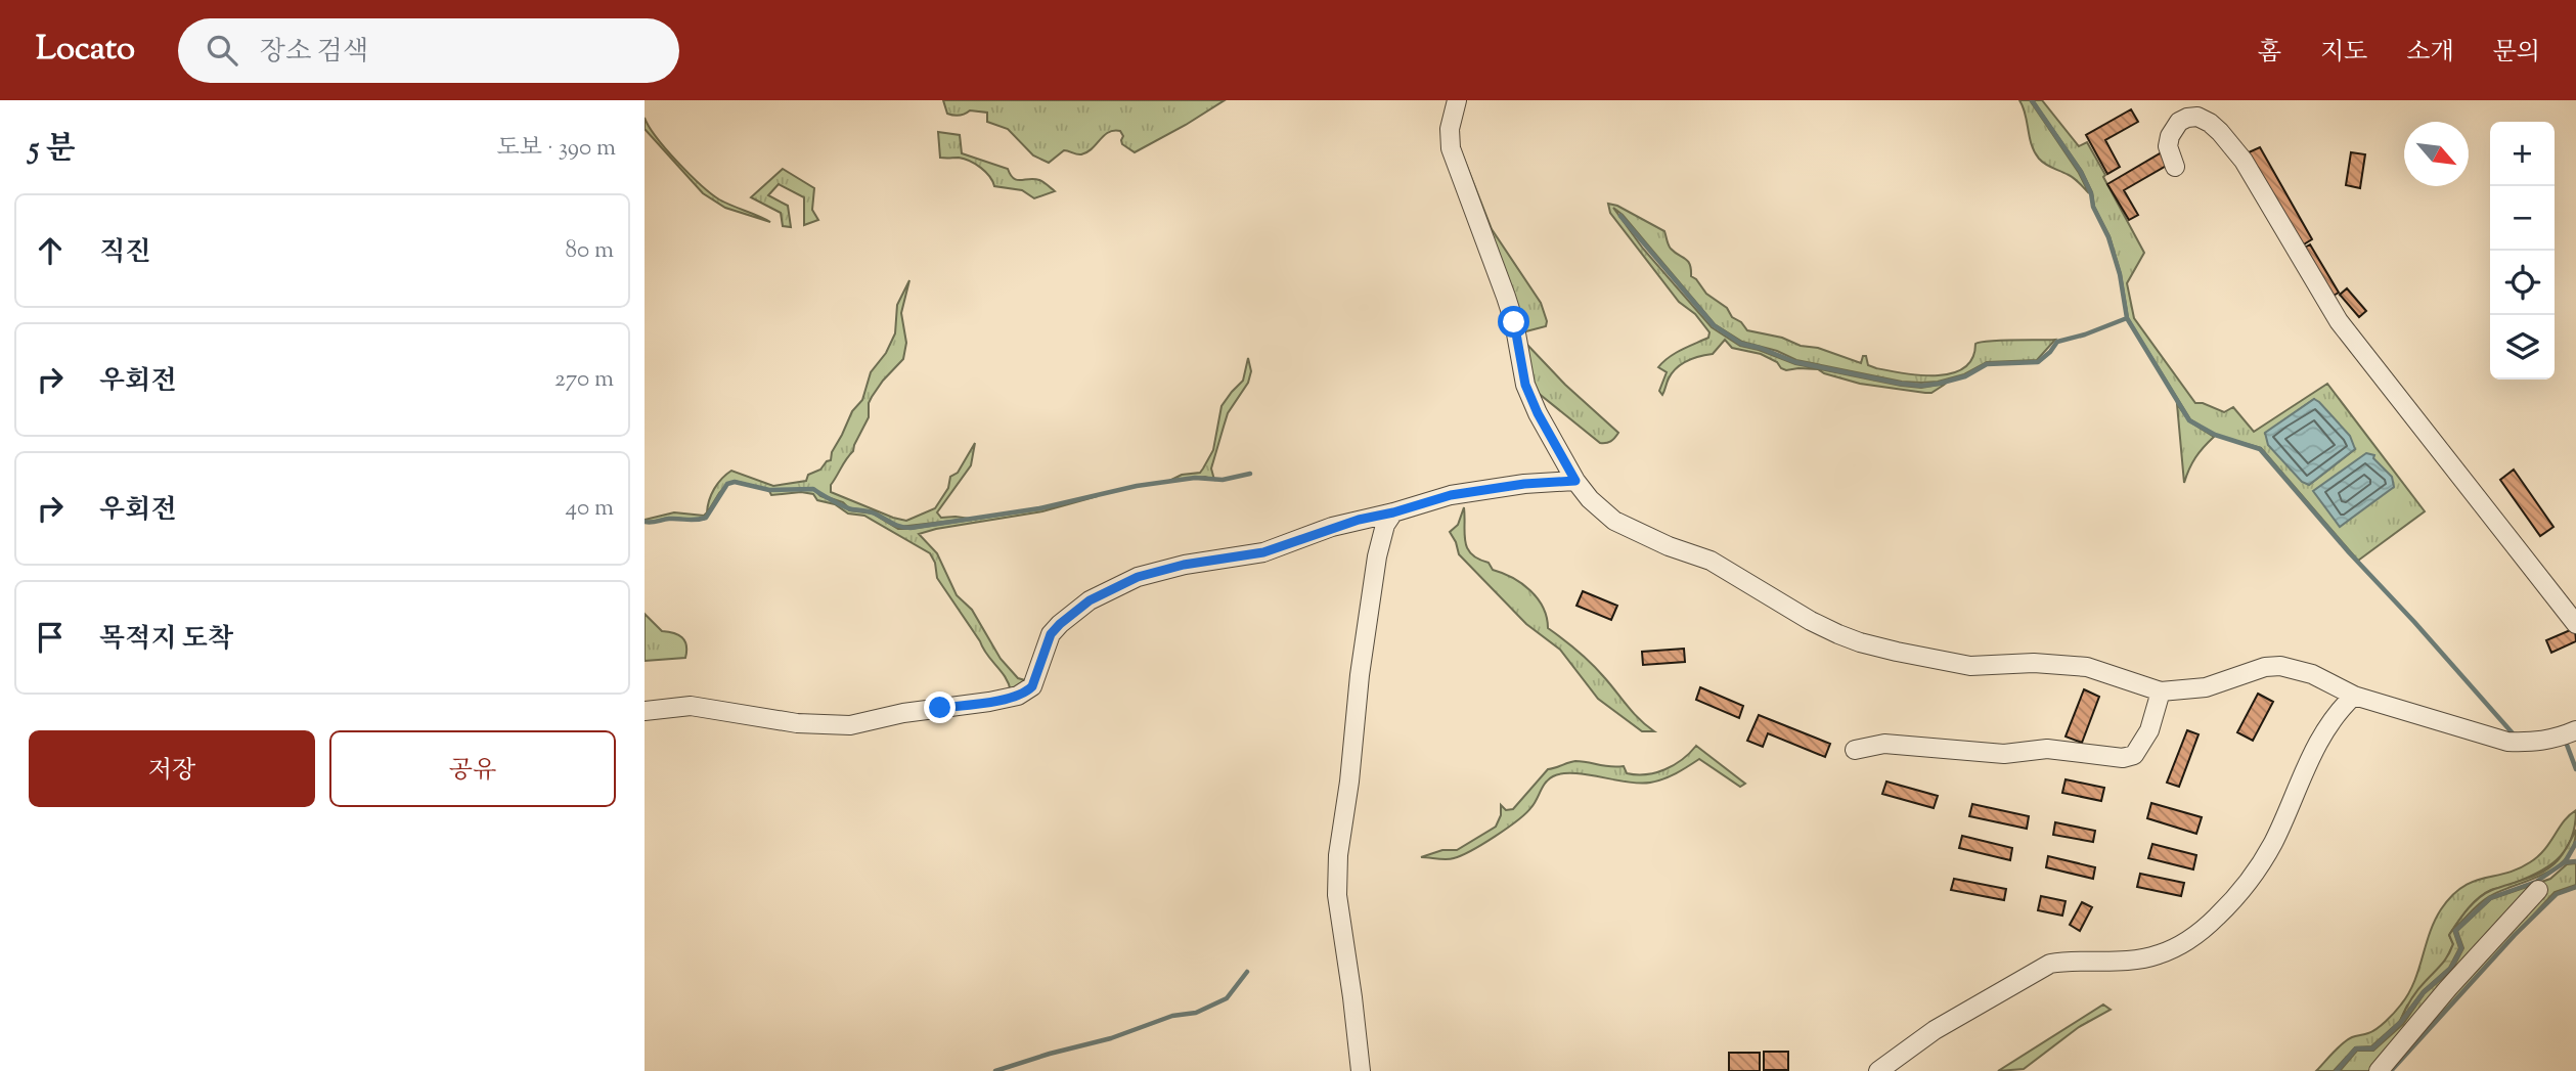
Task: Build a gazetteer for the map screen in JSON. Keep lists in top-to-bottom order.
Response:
{
  "north": "bottom right",
  "page": {
    "header": "Locato",
    "search": "장소 검색",
    "nav": [
      "홈",
      "지도",
      "소개",
      "문의"
    ],
    "heading": ["5 분", "도보 · 390 m"],
    "map_buttons": ["+", "−"],
    "list": [
      ["직진", "80 m"],
      ["우회전", "270 m"],
      ["우회전", "40 m"],
      "목적지 도착"
    ],
    "buttons": ["저장", "공유"]
  }
}
